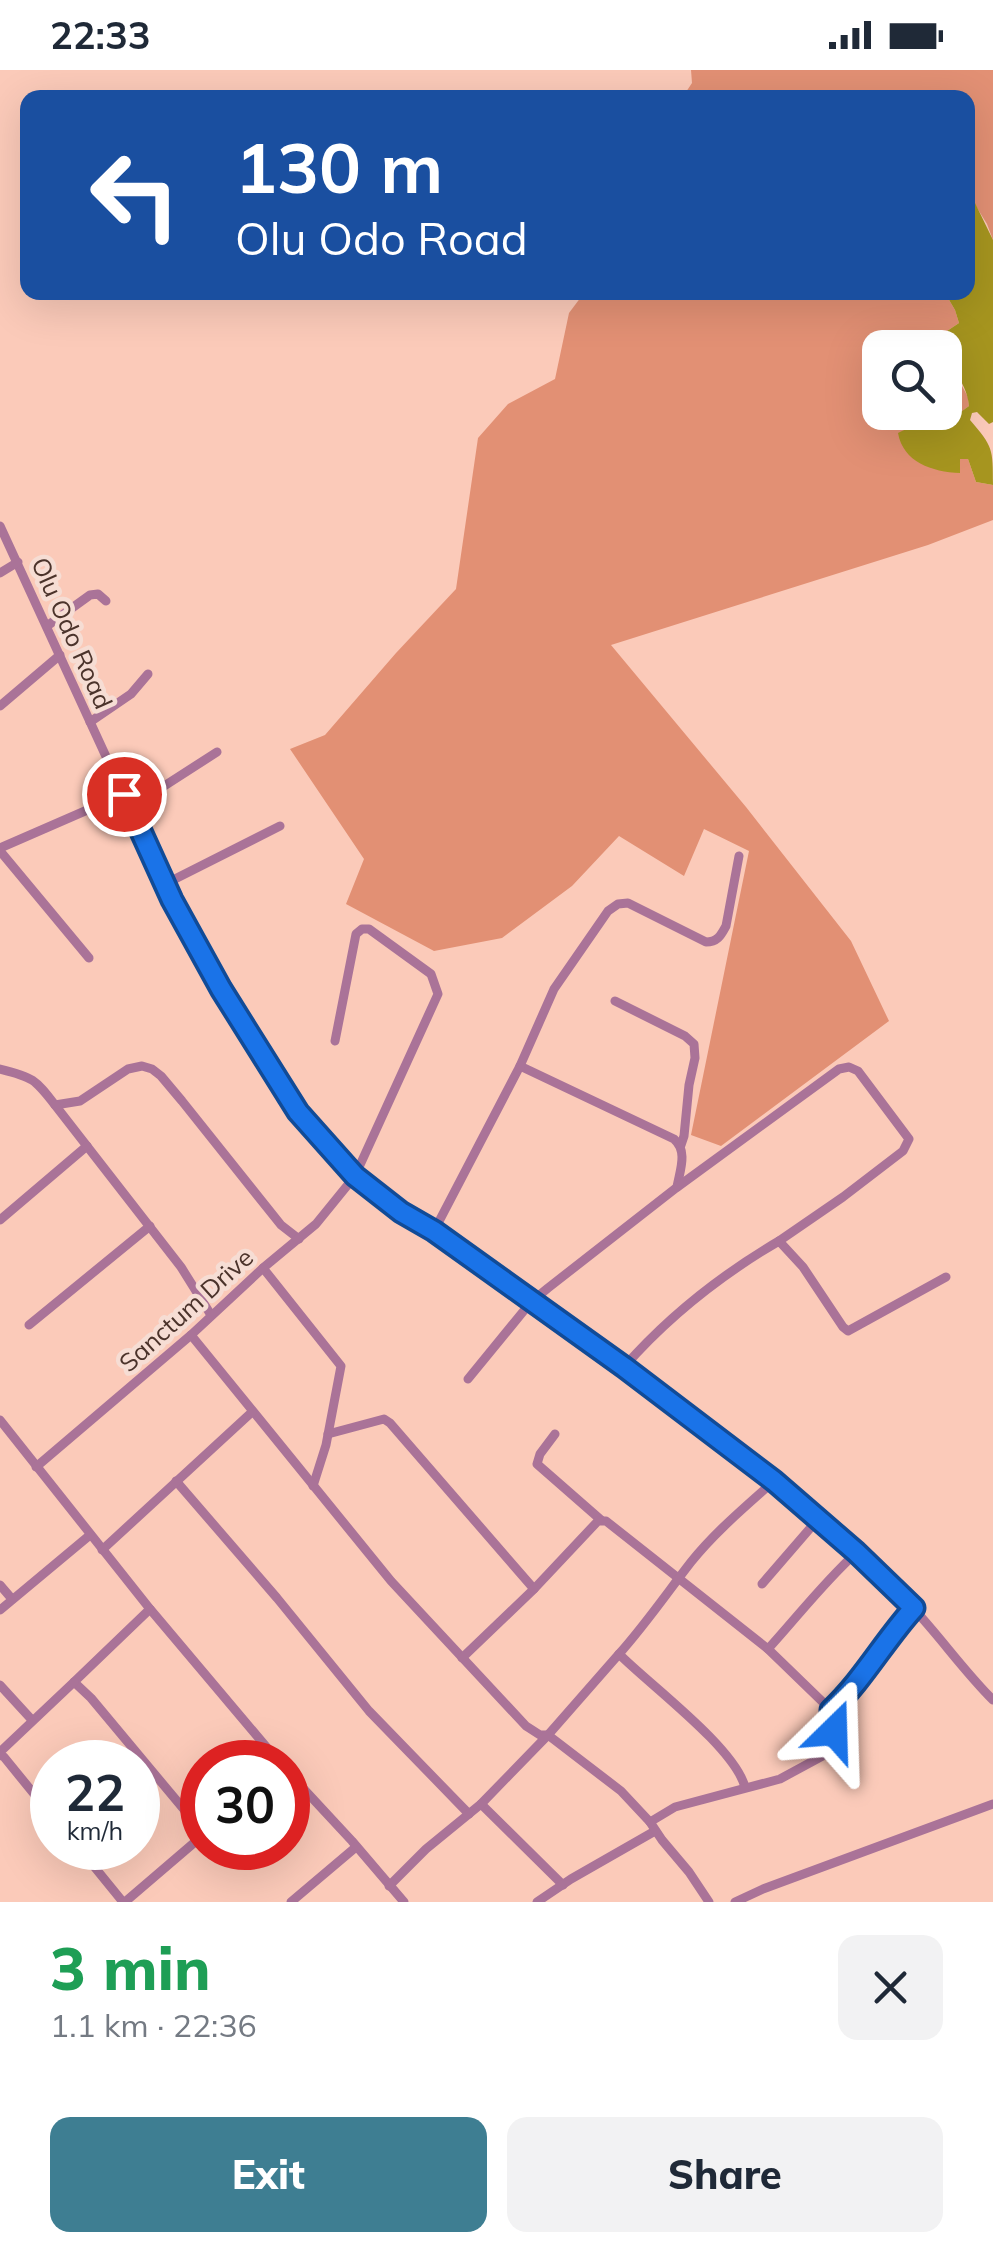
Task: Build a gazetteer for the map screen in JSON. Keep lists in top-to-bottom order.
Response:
{
  "streets": {
    "street": ["Olu Odo Road", "Sanctum Drive"]
  },
  "crossings": [
    ["Olu Odo Road", "Sanctum Drive"]
  ],
  "page": {
    "status": "22:33",
    "turn": ["130 m", "Olu Odo Road"],
    "speed": "22 km/h",
    "limit": "30",
    "heading": ["3 min", "1.1 km · 22:36"],
    "buttons": ["Exit", "Share"]
  }
}
